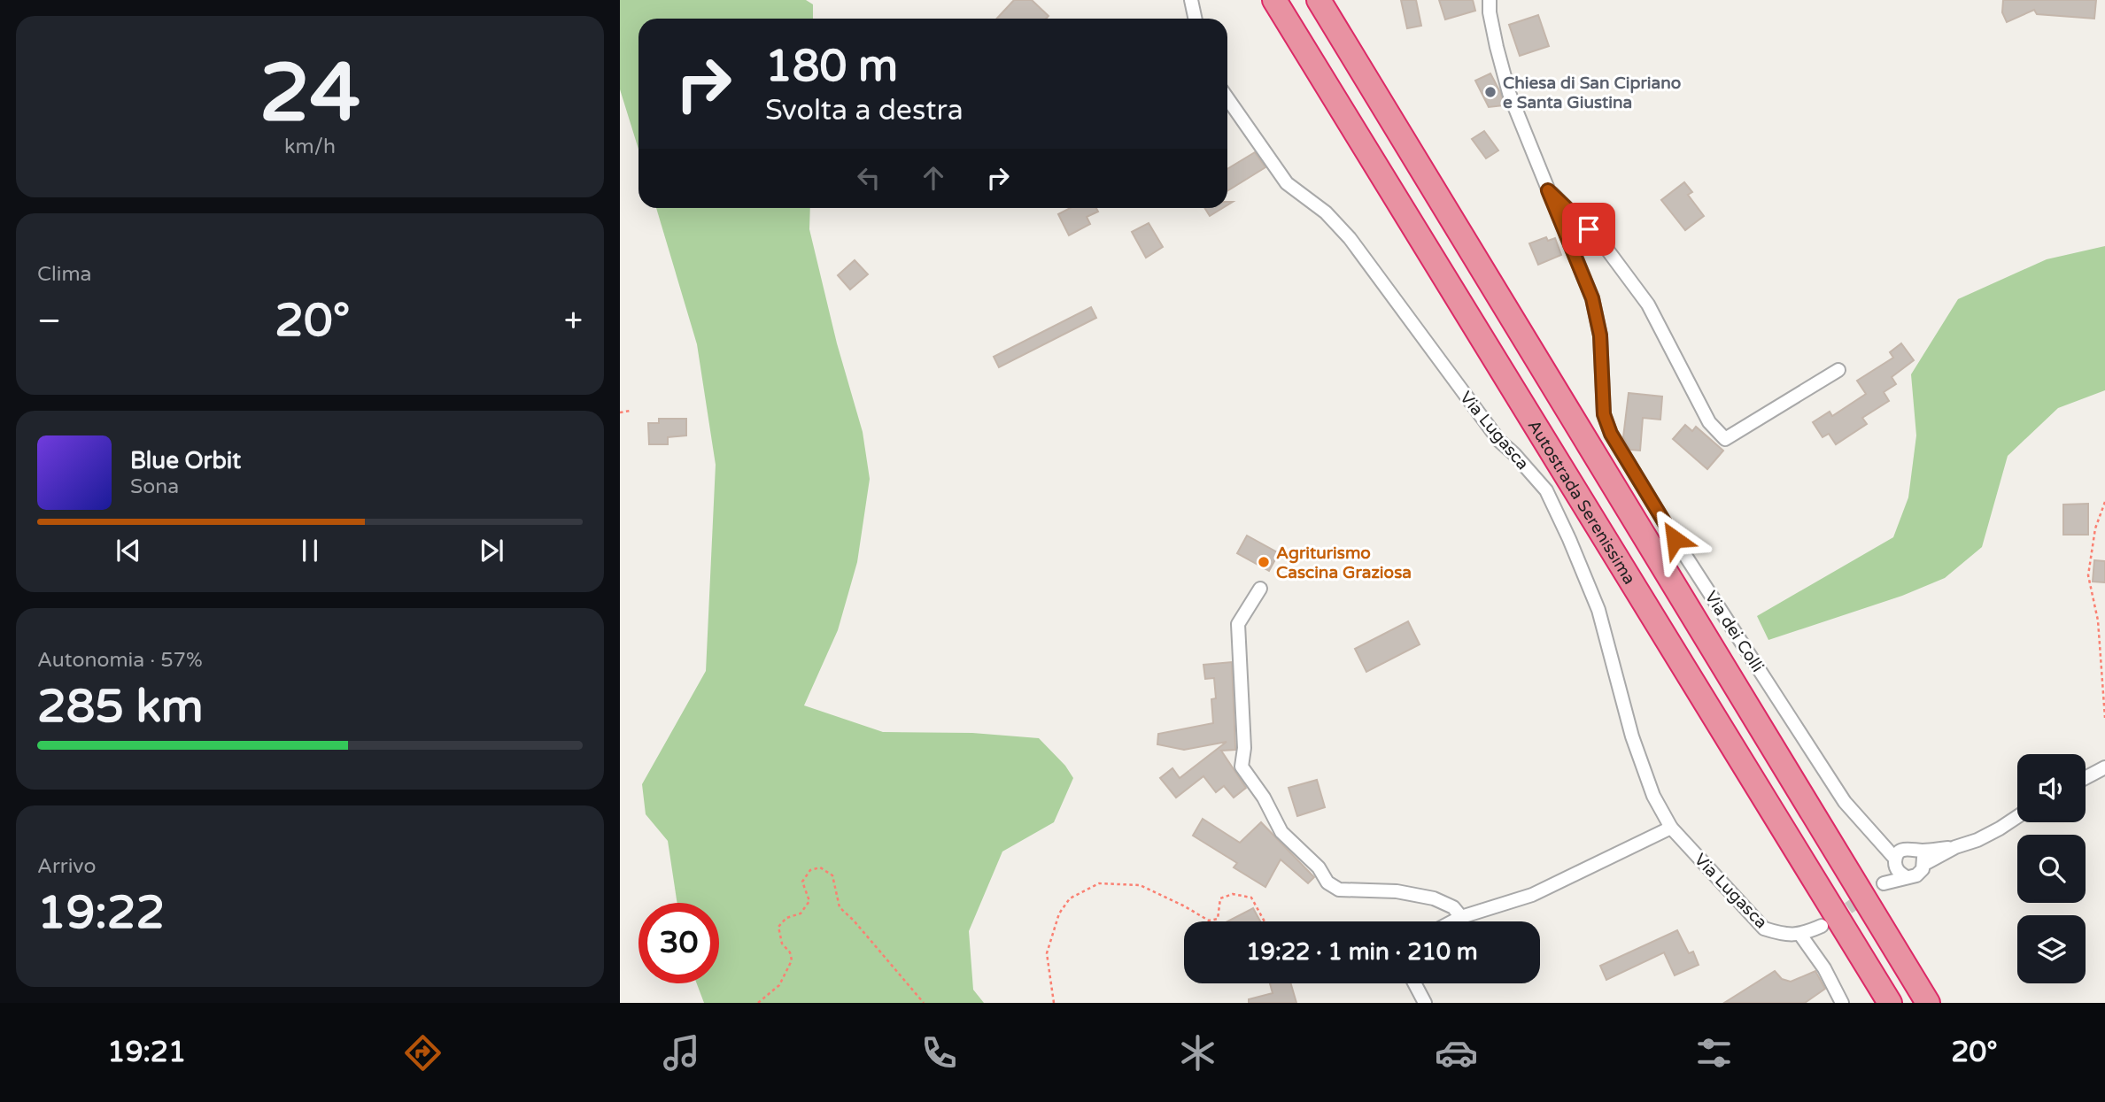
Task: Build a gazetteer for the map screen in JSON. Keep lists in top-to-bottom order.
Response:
{
  "streets": {
    "highway": ["Autostrada Serenissima"],
    "street": ["Via Lugasca", "Via dei Colli"]
  },
  "places": ["Chiesa di San Cipriano e Santa Giustina", "Agriturismo Cascina Graziosa"],
  "page": {
    "tile": [
      ["24", "km/h"],
      "Clima",
      ["Autonomia · 57%", "285 km"],
      ["Arrivo", "19:22"]
    ],
    "turn": ["180 m", "Svolta a destra"],
    "heat": ["−", "20°", "+"],
    "song": ["Blue Orbit", "Sona"],
    "limit": "30",
    "trip": "19:22 · 1 min · 210 m",
    "tabs": ["19:21", "20°"]
  }
}
